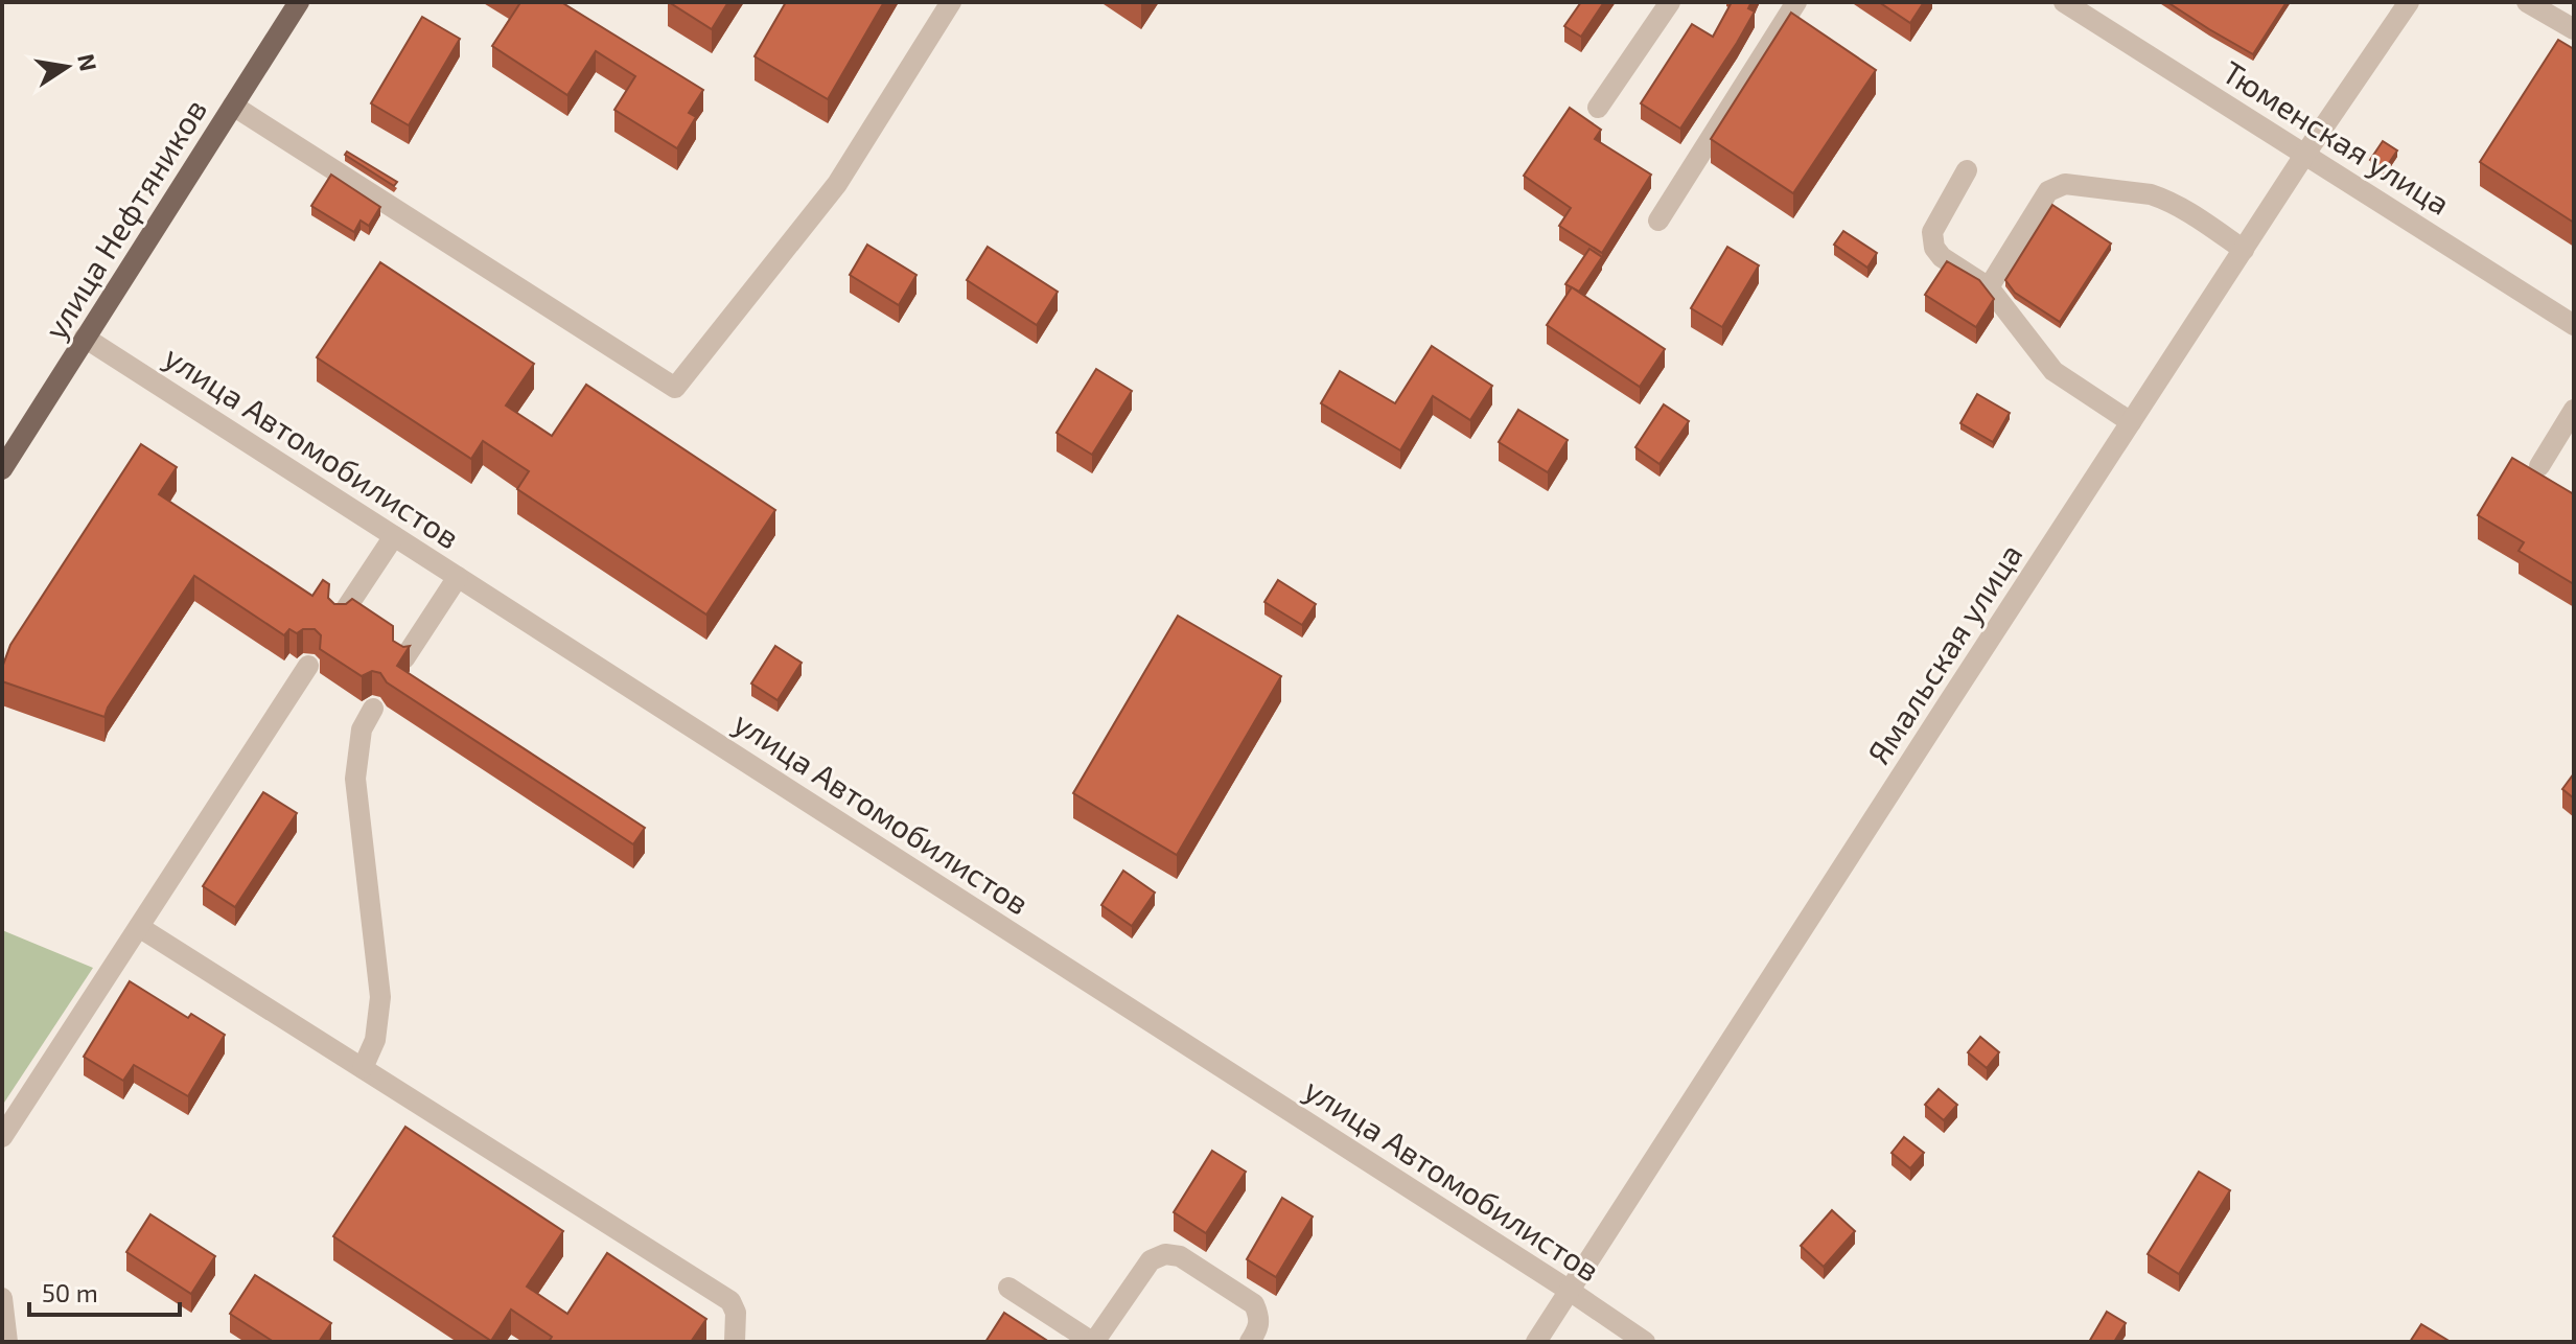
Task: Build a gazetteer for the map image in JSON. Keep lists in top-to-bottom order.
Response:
{
  "streets": {
    "main road": ["улица Нефтяников"],
    "street": ["Тюменская улица", "улица Автомобилистов", "Ямальская улица"]
  },
  "crossings": [
    ["Тюменская улица", "Ямальская улица"],
    ["улица Нефтяников", "улица Автомобилистов"],
    ["улица Автомобилистов", "Ямальская улица"]
  ],
  "scale_bar": "50 m",
  "north": "right"
}
